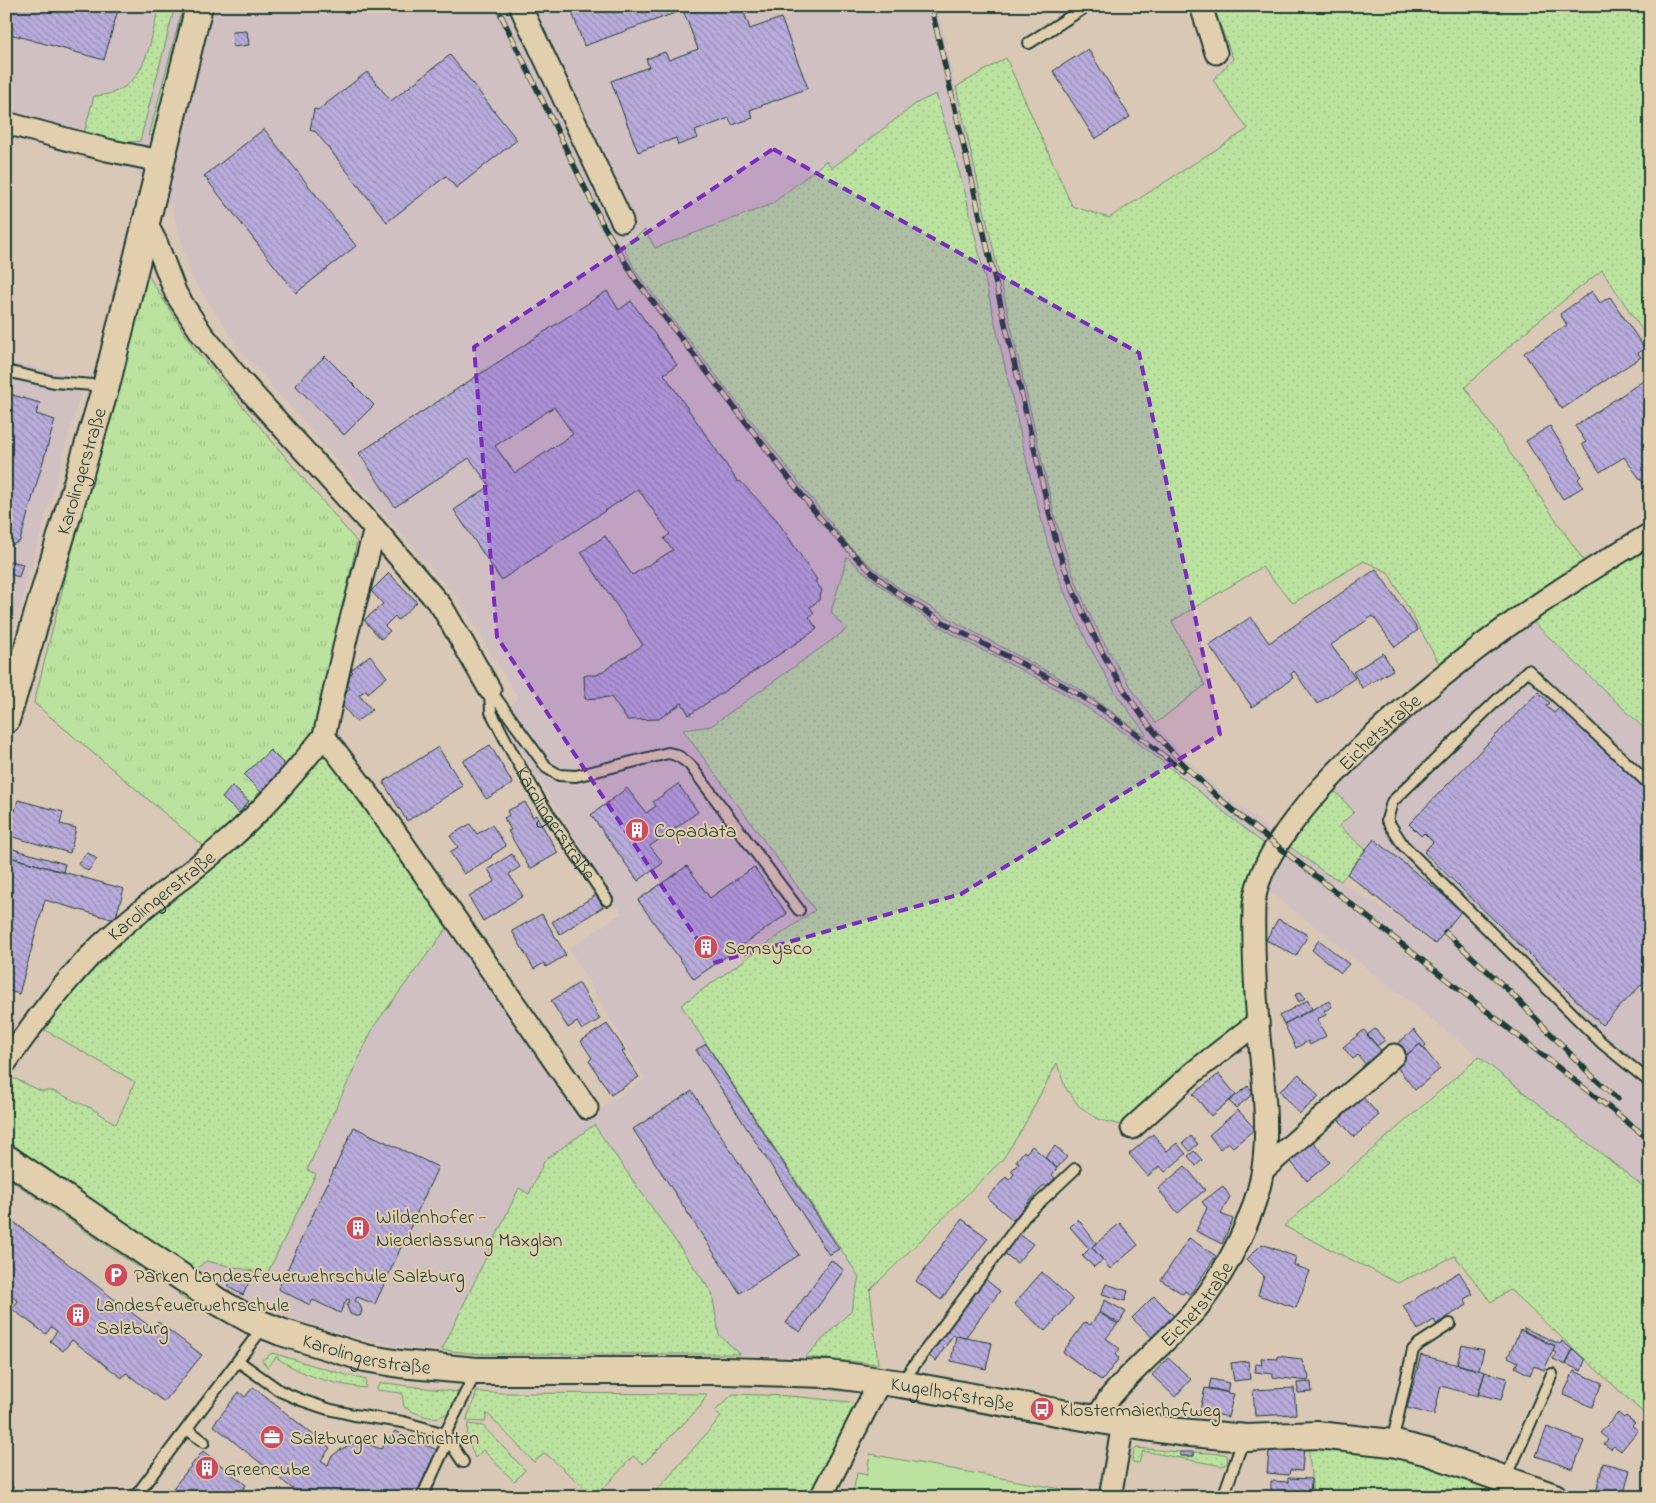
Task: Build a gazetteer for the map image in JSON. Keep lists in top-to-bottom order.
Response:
{
  "streets": {
    "street": ["Karolingerstraße", "Eichetstraße", "Kugelhofstraße"]
  },
  "crossings": [
    ["Karolingerstraße", "Kugelhofstraße"],
    ["Eichetstraße", "Kugelhofstraße"]
  ],
  "places": {
    "building": [
      "Copadata",
      "Semsysco",
      "Wildenhofer - Niederlassung Maxglan",
      "Landesfeuerwehrschule Salzburg",
      "Greencube"
    ],
    "parking": ["Parken Landesfeuerwehrschule Salzburg"],
    "bus stop": ["Klostermaierhofweg"],
    "office": ["Salzburger Nachrichten"]
  }
}
